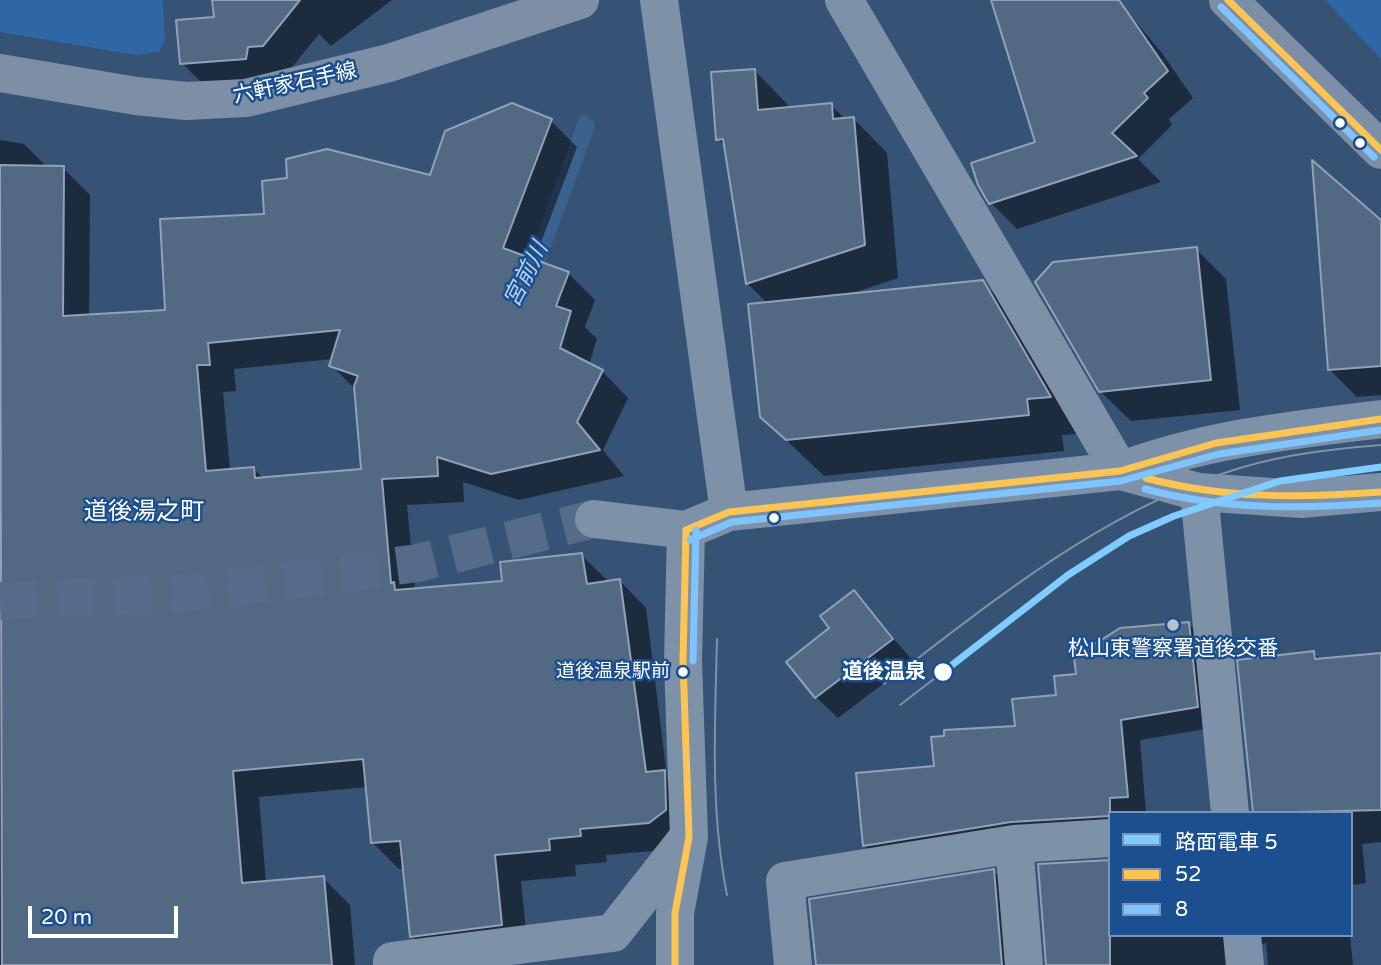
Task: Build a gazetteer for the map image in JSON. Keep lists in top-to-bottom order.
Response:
{
  "streets": {
    "main road": ["六軒家石手線"]
  },
  "districts": ["道後湯之町"],
  "water": ["宮前川"],
  "places": ["松山東警察署道後交番", "道後温泉駅前", "道後温泉"],
  "lines": ["transit line 52", "transit line 8", "tram line 5"],
  "legend": ["路面電車 5", "52", "8"],
  "scale_bar": "20 m"
}
